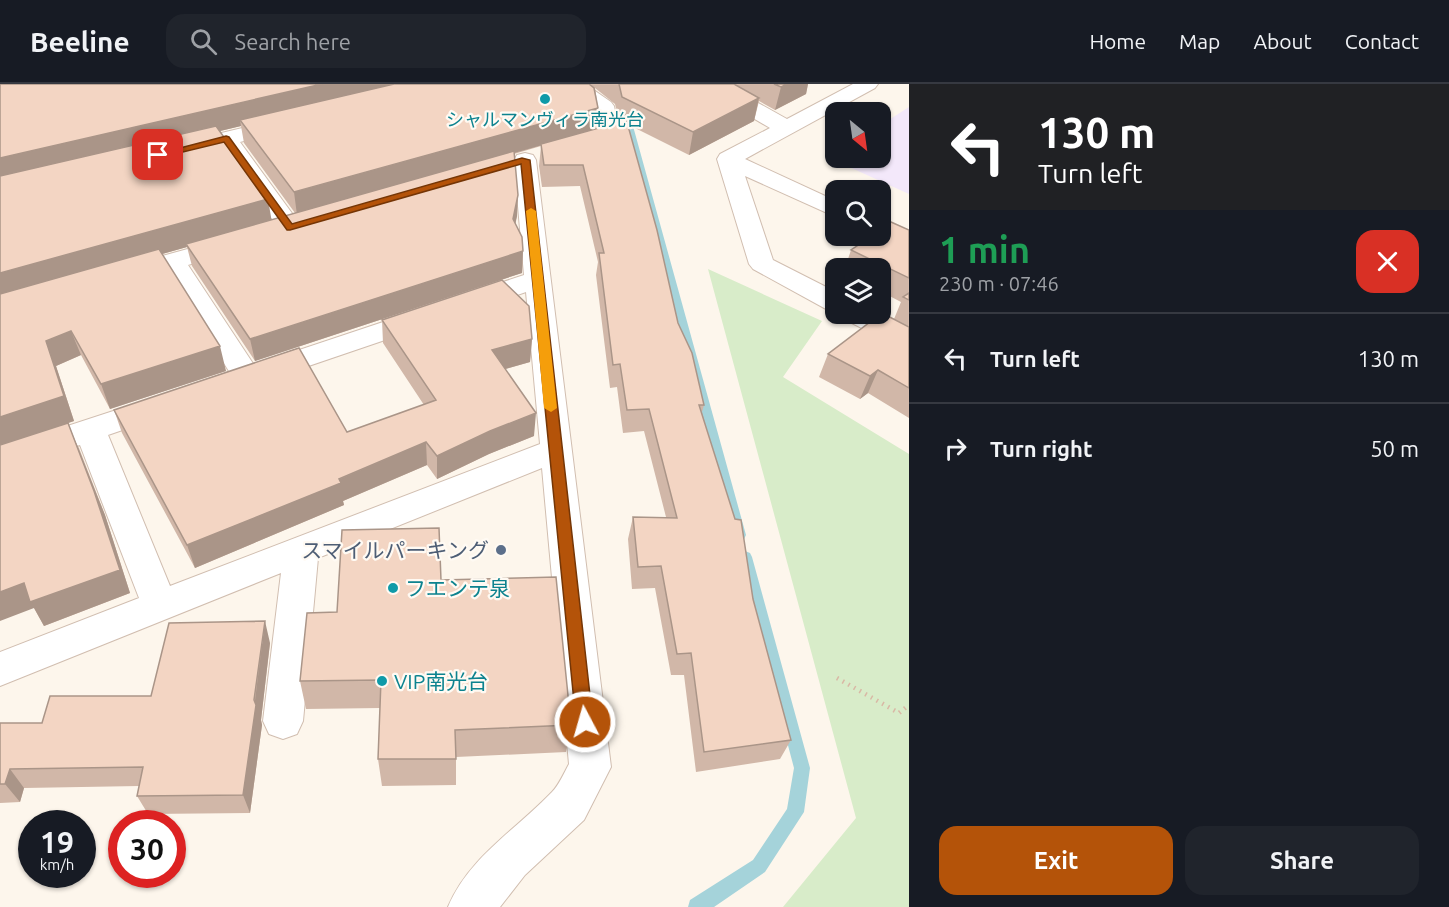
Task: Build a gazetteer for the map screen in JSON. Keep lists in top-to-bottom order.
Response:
{
  "places": [
    "シャルマンヴィラ南光台",
    "スマイルパーキング",
    "フエンテ泉",
    "VIP南光台"
  ],
  "north": "bottom right",
  "page": {
    "header": "Beeline",
    "search": "Search here",
    "nav": [
      "Home",
      "Map",
      "About",
      "Contact"
    ],
    "turn": ["130 m", "Turn left"],
    "heading": ["1 min", "230 m · 07:46"],
    "list": [
      {
        "name": "Turn left",
        "value": "130 m"
      },
      {
        "name": "Turn right",
        "value": "50 m"
      }
    ],
    "speed": "19 km/h",
    "limit": "30",
    "buttons": ["Exit", "Share"]
  }
}
